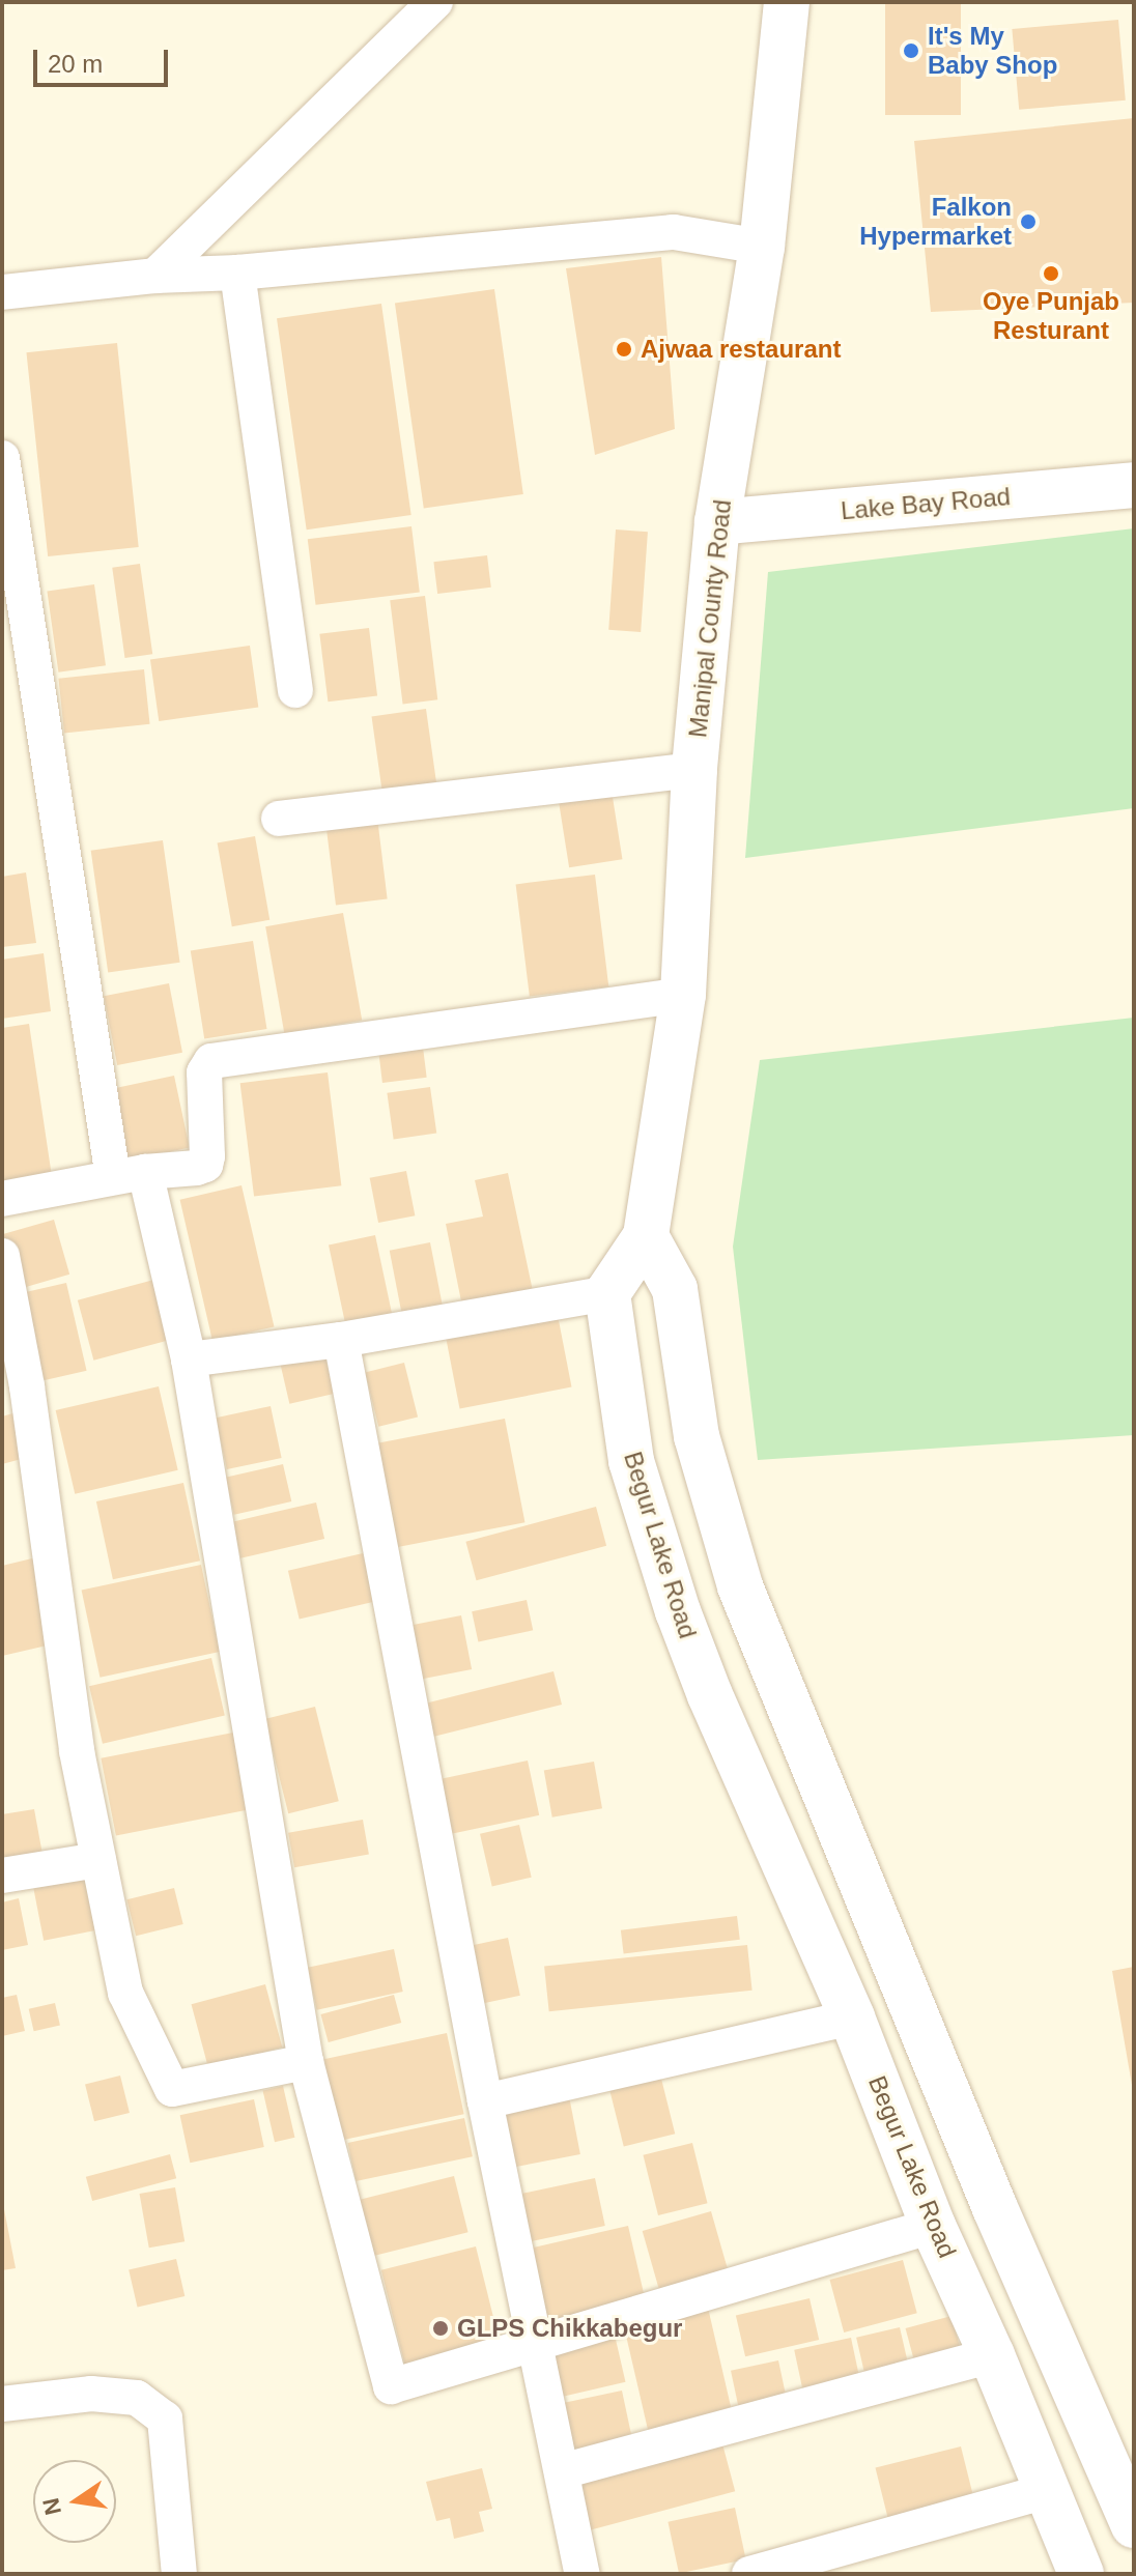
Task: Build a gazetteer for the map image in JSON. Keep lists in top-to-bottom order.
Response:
{
  "streets": {
    "main road": ["Lake Bay Road", "Manipal County Road", "Begur Lake Road"]
  },
  "crossings": [
    ["Lake Bay Road", "Manipal County Road"]
  ],
  "places": [
    "It's My Baby Shop",
    "Falkon Hypermarket",
    "Oye Punjab Resturant",
    "Ajwaa restaurant",
    "GLPS Chikkabegur"
  ],
  "scale_bar": "20 m",
  "north": "left"
}
